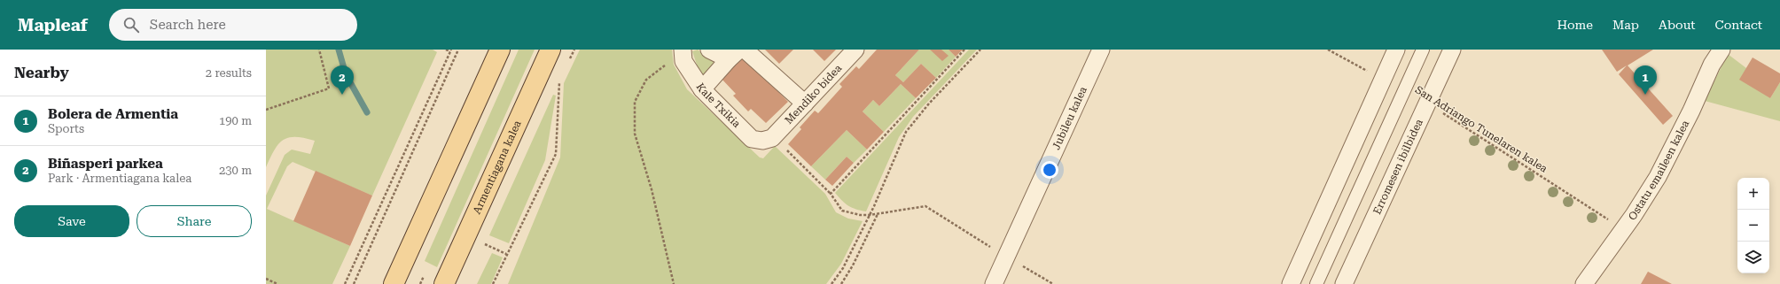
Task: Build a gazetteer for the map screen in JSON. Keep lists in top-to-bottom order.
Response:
{
  "streets": {
    "main road": ["Armentiagana kalea"],
    "street": [
      "Mendiko bidea",
      "Kale Txikia",
      "Jubileu kalea",
      "Erromesen ibilbidea",
      "Ostatu emaileen kalea"
    ],
    "path": ["San Adriango Tunelaren kalea"]
  },
  "crossings": [
    ["Mendiko bidea", "Kale Txikia"],
    ["San Adriango Tunelaren kalea", "Erromesen ibilbidea"],
    ["San Adriango Tunelaren kalea", "Ostatu emaileen kalea"]
  ],
  "page": {
    "header": "Mapleaf",
    "search": "Search here",
    "nav": [
      "Home",
      "Map",
      "About",
      "Contact"
    ],
    "heading": ["Nearby", "2 results"],
    "pins": ["1", "2"],
    "list": [
      {
        "mark": "1",
        "name": "Bolera de Armentia",
        "note": "Sports",
        "value": "190 m"
      },
      {
        "mark": "2",
        "name": "Biñasperi parkea",
        "note": "Park · Armentiagana kalea",
        "value": "230 m"
      }
    ],
    "map_buttons": ["+", "−"],
    "buttons": ["Save", "Share"]
  }
}
